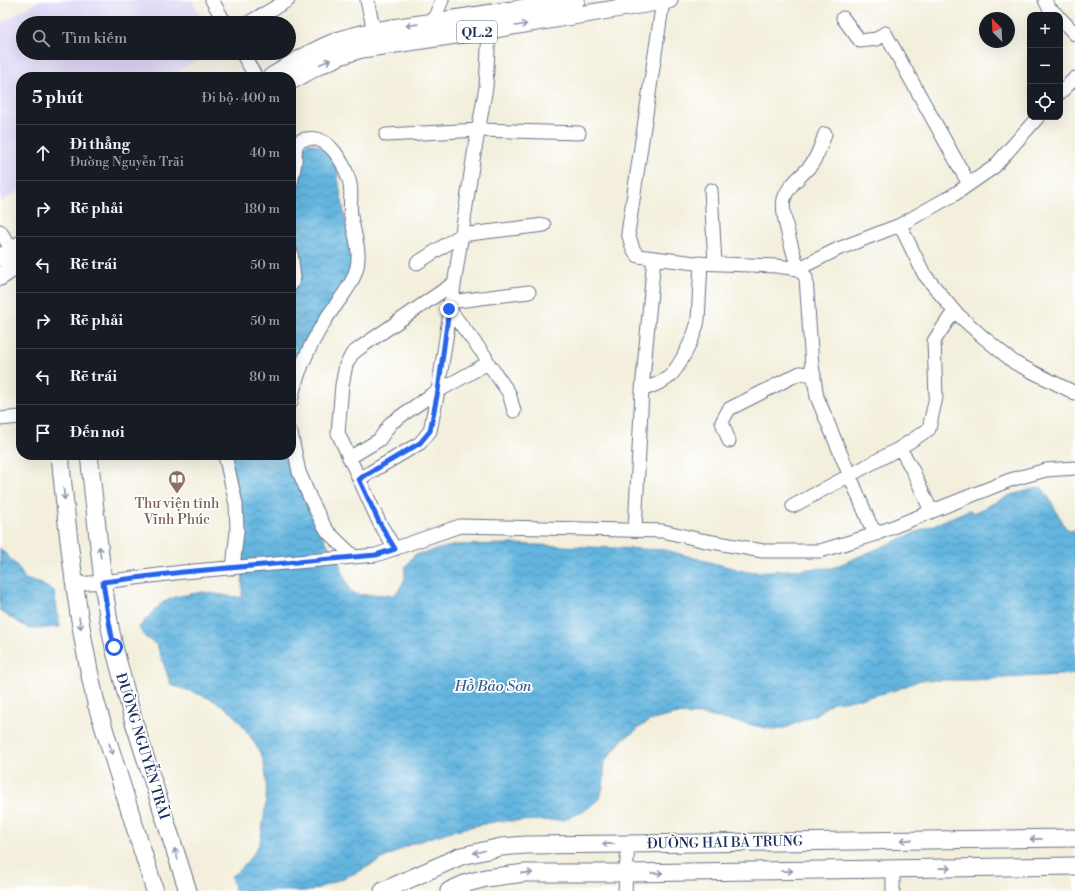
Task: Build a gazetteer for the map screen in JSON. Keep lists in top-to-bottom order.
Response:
{
  "streets": {
    "main road": ["QL.2", "ĐƯỜNG NGUYỄN TRÃI", "ĐƯỜNG HAI BÀ TRƯNG"]
  },
  "water": ["Hồ Bảo Sơn"],
  "places": {
    "library": ["Thư viện tỉnh Vĩnh Phúc"]
  },
  "north": "top left",
  "page": {
    "map_buttons": ["+", "−"],
    "search": "Tìm kiếm",
    "heading": ["5 phút", "Đi bộ · 400 m"],
    "list": [
      ["Đi thẳng", "Đường Nguyễn Trãi", "40 m"],
      ["Rẽ phải", "180 m"],
      ["Rẽ trái", "50 m"],
      ["Rẽ phải", "50 m"],
      ["Rẽ trái", "80 m"],
      "Đến nơi"
    ]
  }
}
